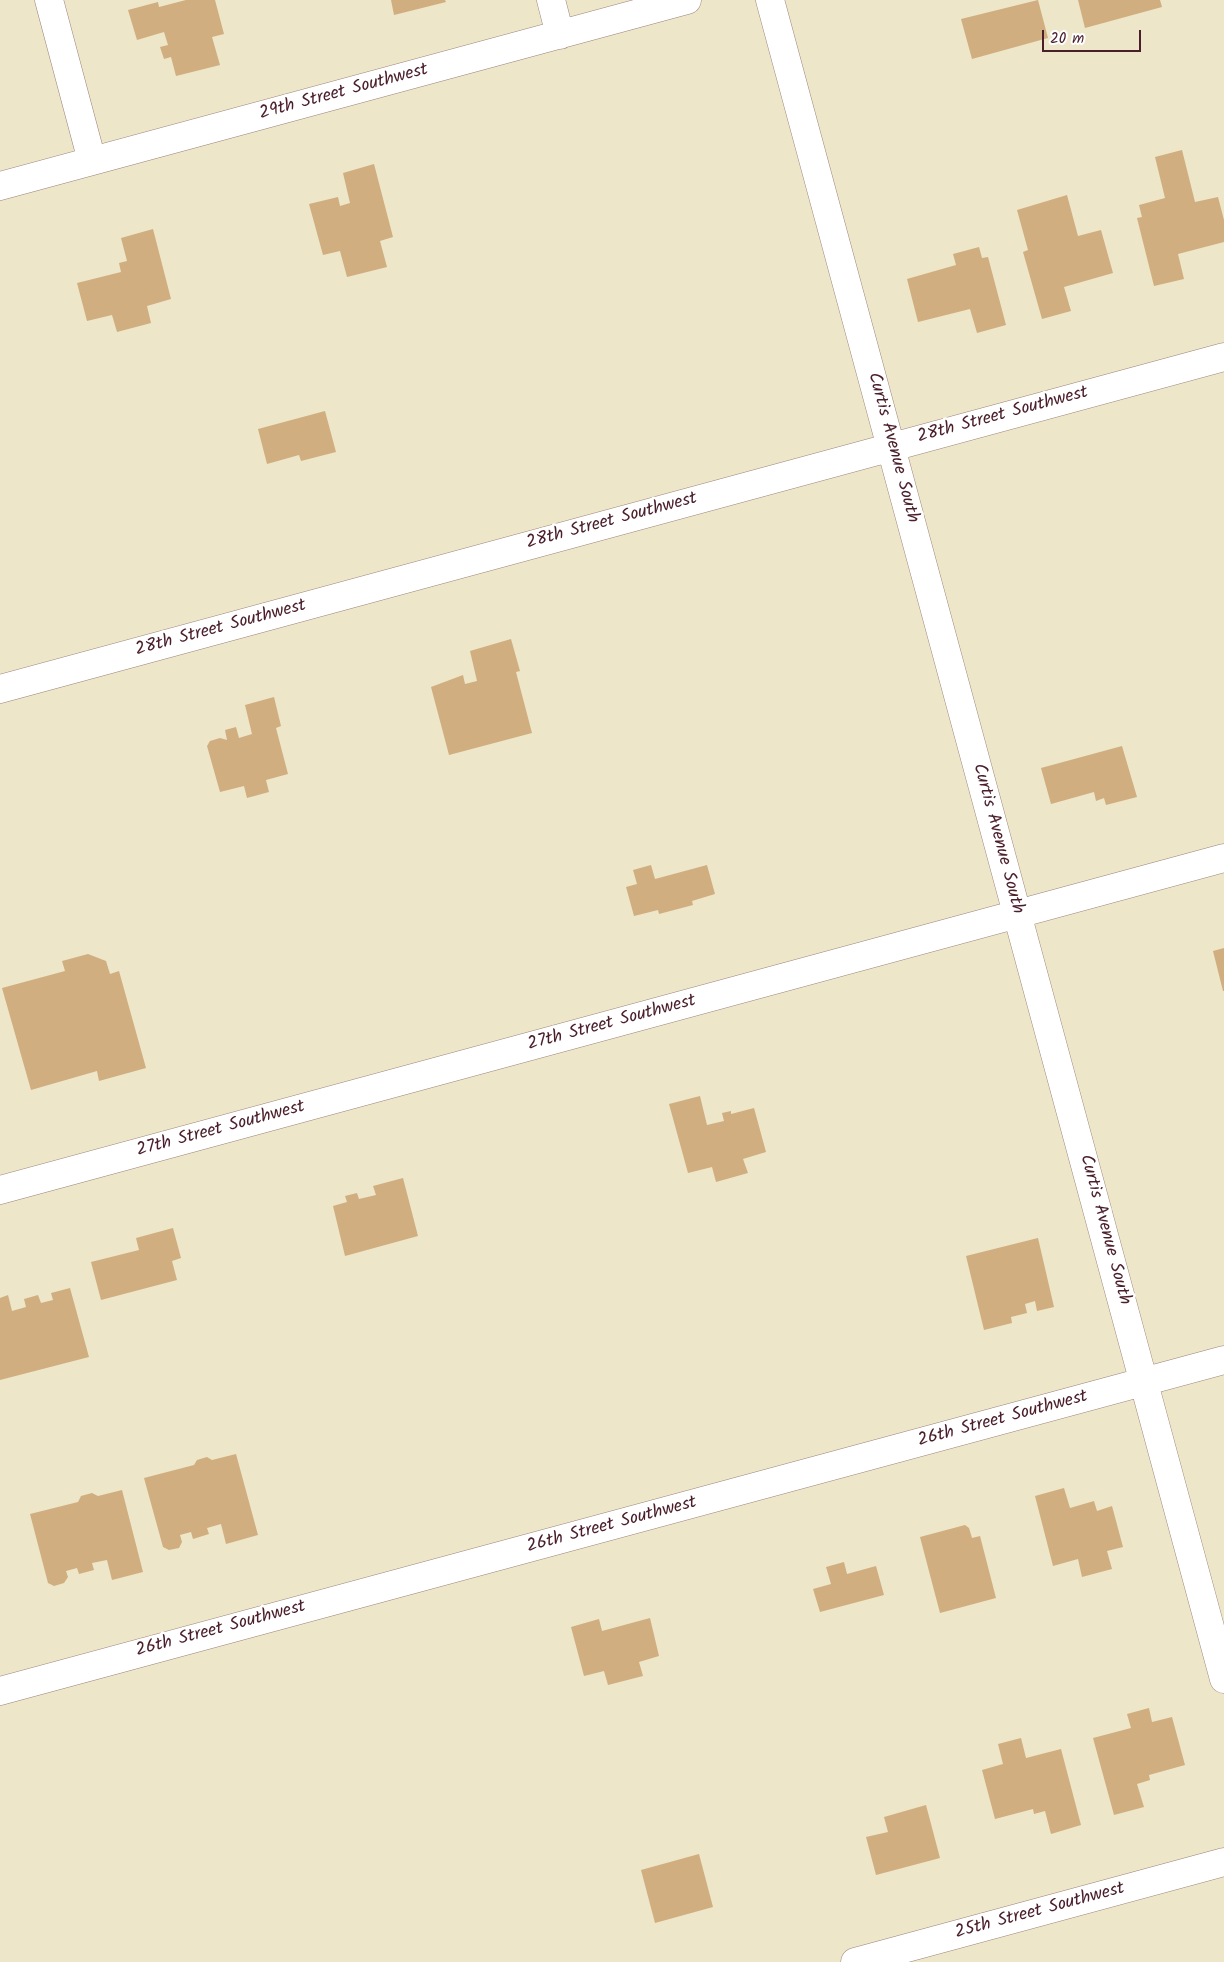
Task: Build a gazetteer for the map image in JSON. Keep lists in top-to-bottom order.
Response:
{
  "streets": {
    "street": [
      "29th Street Southwest",
      "28th Street Southwest",
      "Curtis Avenue South",
      "27th Street Southwest",
      "26th Street Southwest",
      "25th Street Southwest"
    ]
  },
  "crossings": [
    ["28th Street Southwest", "Curtis Avenue South"],
    ["Curtis Avenue South", "27th Street Southwest"],
    ["Curtis Avenue South", "26th Street Southwest"]
  ],
  "scale_bar": "20 m"
}
